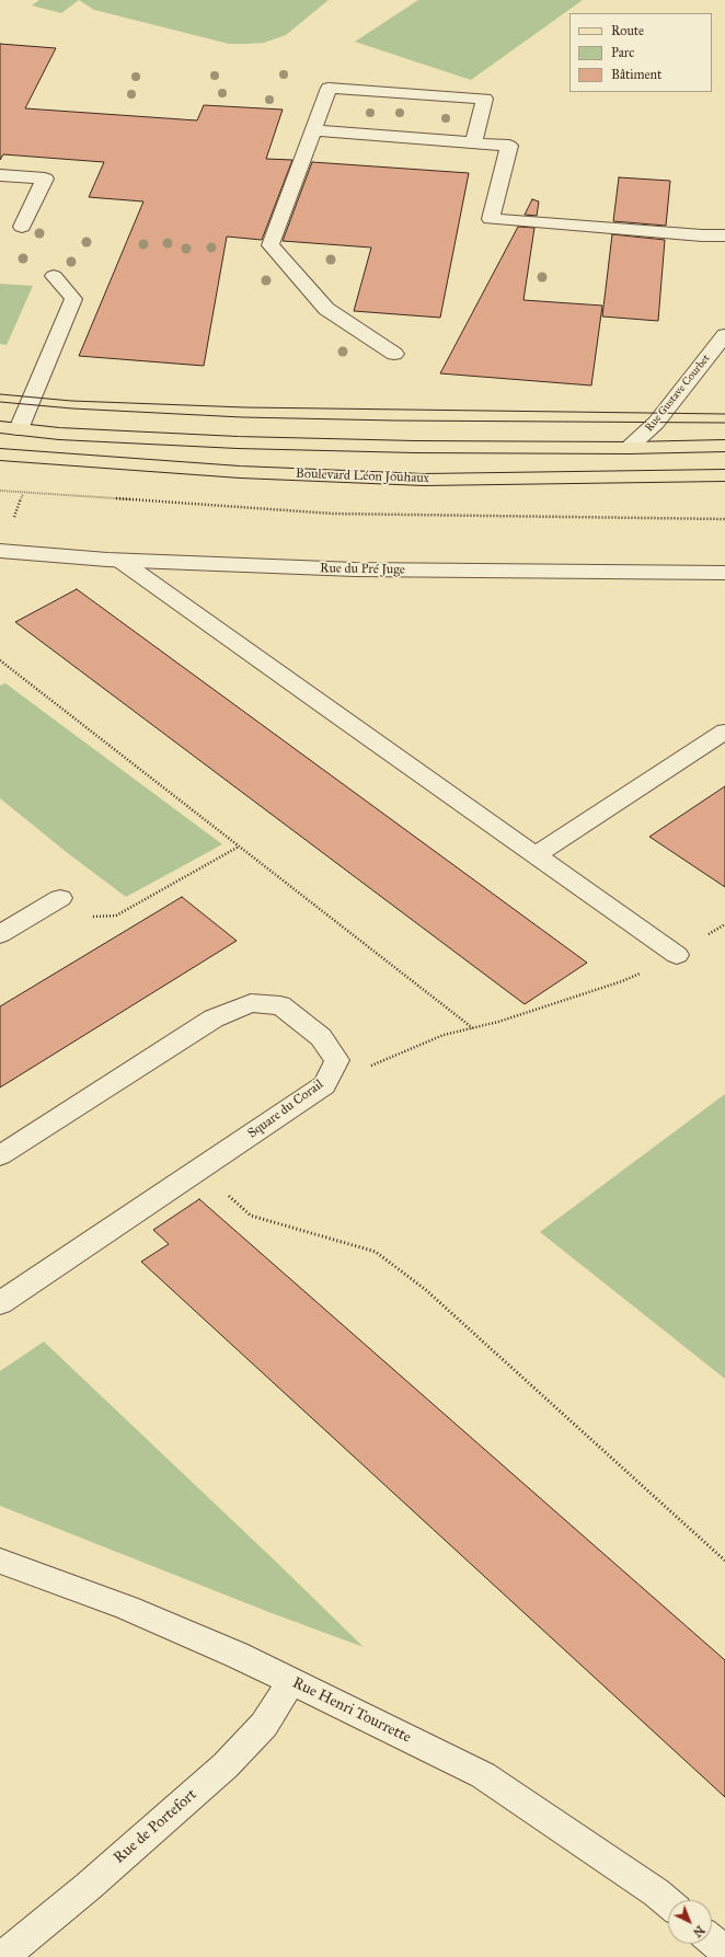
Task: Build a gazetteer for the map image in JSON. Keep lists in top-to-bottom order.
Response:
{
  "streets": {
    "main road": ["Boulevard Léon Jouhaux"],
    "street": [
      "Rue Gustave Courbet",
      "Rue du Pré Juge",
      "Square du Corail",
      "Rue Henri Tourrette",
      "Rue de Portefort"
    ]
  },
  "crossings": [
    ["Rue Henri Tourrette", "Rue de Portefort"]
  ],
  "legend": ["Route", "Parc", "Bâtiment"],
  "north": "bottom right"
}
